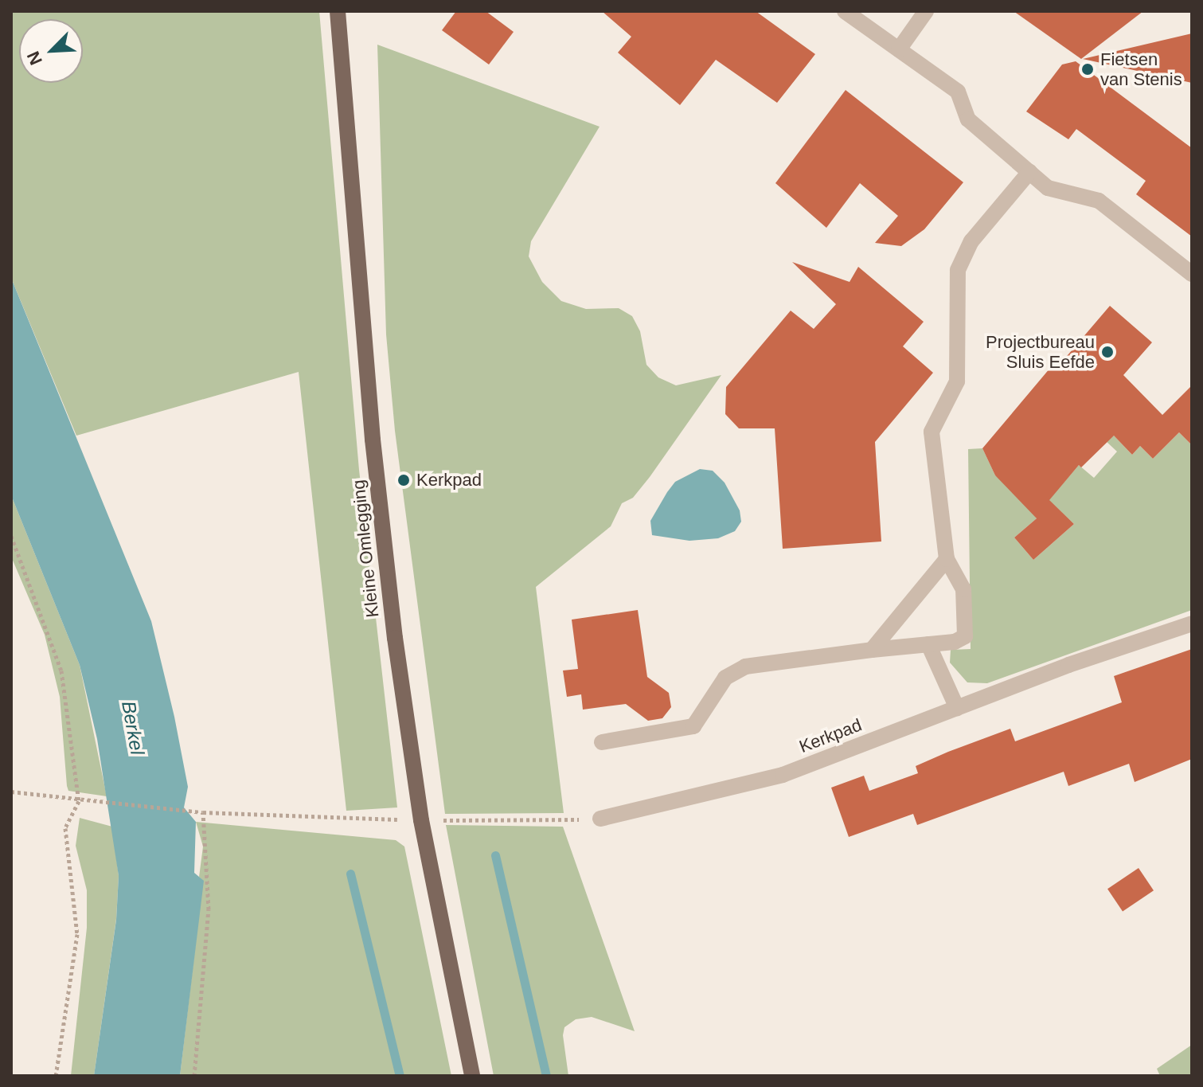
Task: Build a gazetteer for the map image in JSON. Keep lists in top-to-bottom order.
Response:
{
  "streets": {
    "main road": ["Kleine Omlegging"],
    "street": ["Kerkpad"]
  },
  "water": ["Berkel"],
  "places": ["Fietsen van Stenis", "Projectbureau Sluis Eefde", "Kerkpad"],
  "north": "bottom left"
}
